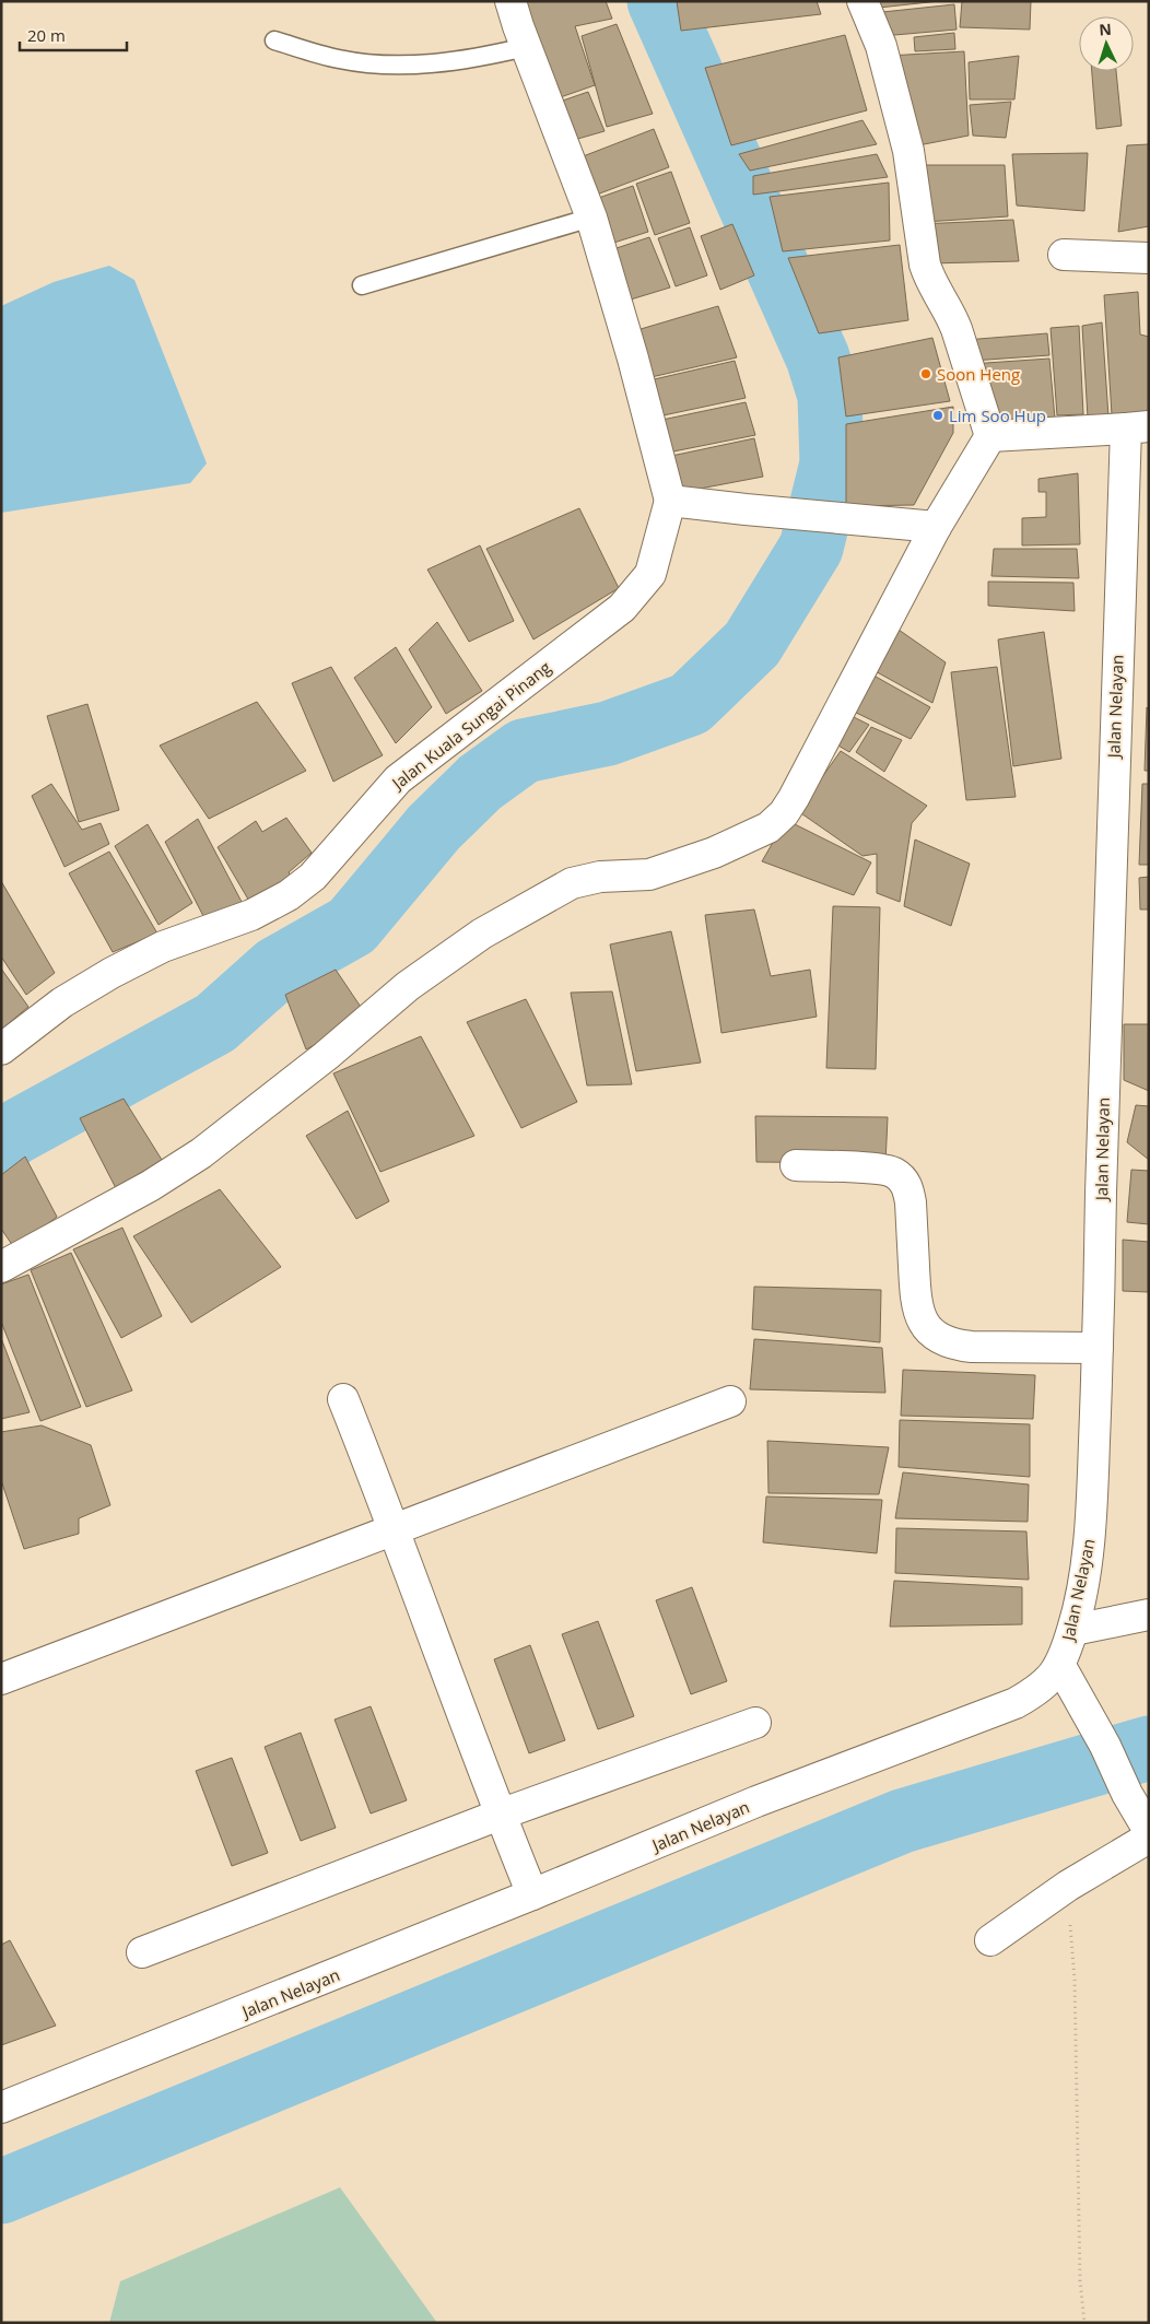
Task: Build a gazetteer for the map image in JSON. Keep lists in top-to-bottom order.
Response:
{
  "streets": {
    "street": ["Jalan Nelayan", "Jalan Kuala Sungai Pinang"]
  },
  "places": ["Soon Heng", "Lim Soo Hup"],
  "scale_bar": "20 m",
  "north": "top"
}
